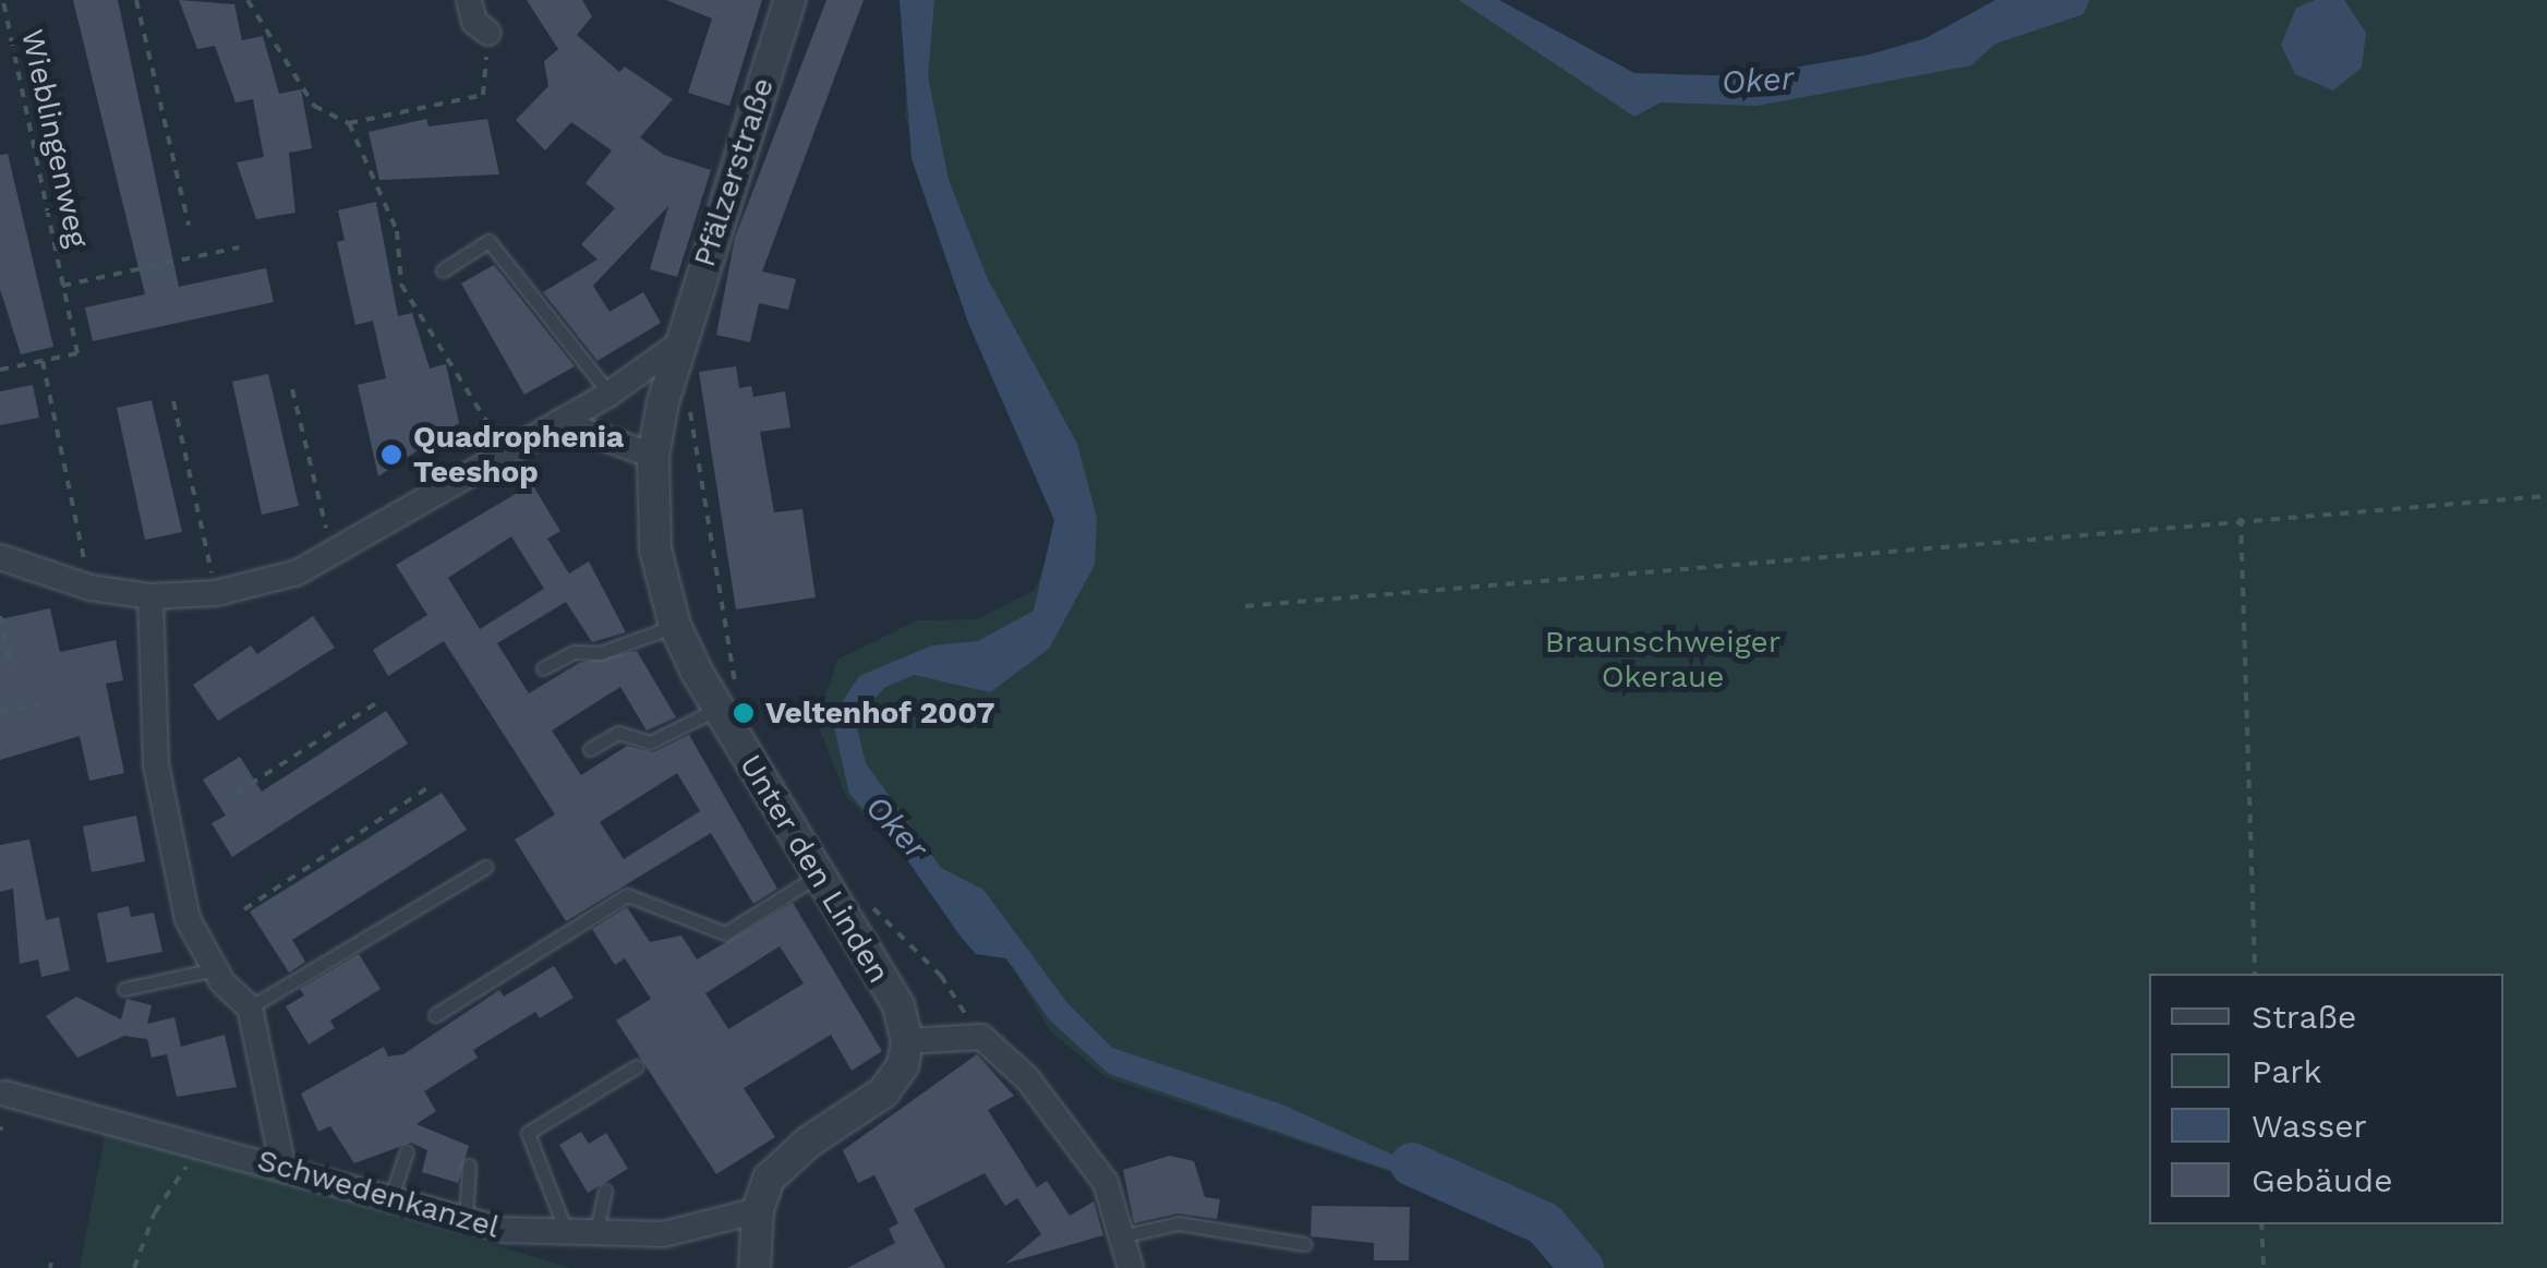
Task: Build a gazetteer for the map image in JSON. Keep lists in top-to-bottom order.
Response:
{
  "streets": {
    "street": ["Pfälzerstraße", "Unter den Linden", "Schwedenkanzel"],
    "path": ["Wieblingenweg"]
  },
  "crossings": [
    ["Pfälzerstraße", "Unter den Linden"]
  ],
  "water": ["Oker"],
  "parks": ["Braunschweiger Okeraue"],
  "places": ["Quadrophenia Teeshop", "Veltenhof 2007"],
  "legend": [
    "Straße",
    "Park",
    "Wasser",
    "Gebäude"
  ]
}
